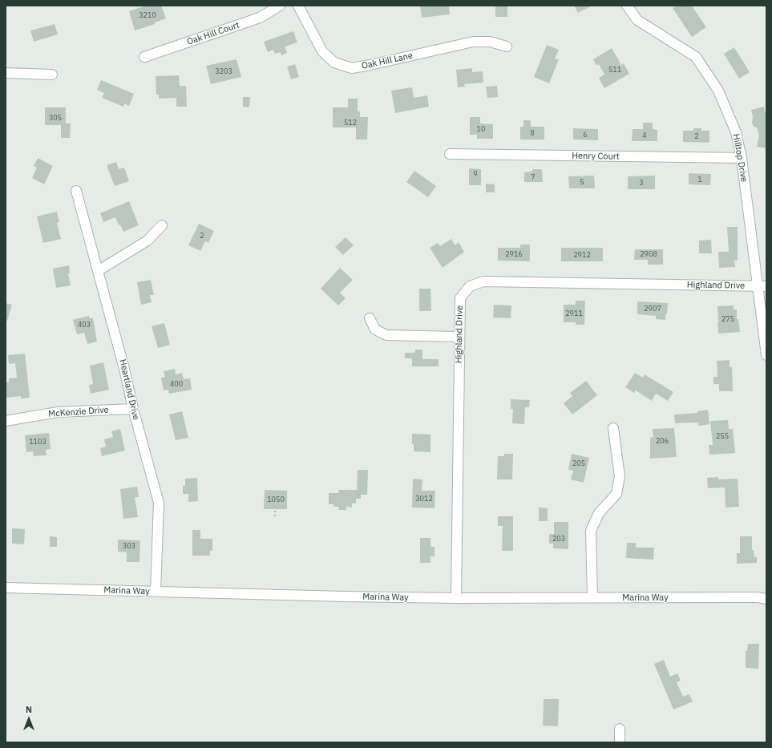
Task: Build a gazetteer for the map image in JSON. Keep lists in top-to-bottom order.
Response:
{
  "streets": {
    "street": [
      "Oak Hill Court",
      "Oak Hill Lane",
      "Henry Court",
      "Hilltop Drive",
      "Highland Drive",
      "Heartland Drive",
      "McKenzie Drive",
      "Marina Way"
    ]
  },
  "crossings": [
    ["Henry Court", "Hilltop Drive"],
    ["Hilltop Drive", "Highland Drive"],
    ["Highland Drive", "Marina Way"],
    ["Heartland Drive", "McKenzie Drive"],
    ["Heartland Drive", "Marina Way"]
  ],
  "house_numbers": [
    "3210",
    "511",
    "3203",
    "305",
    "512",
    "10",
    "8",
    "6",
    "4",
    "2",
    "9",
    "7",
    "1",
    "5",
    "3",
    "2",
    "2916",
    "2908",
    "2912",
    "2907",
    "2911",
    "275",
    "403",
    "400",
    "255",
    "206",
    "1103",
    "205",
    "3012",
    "1050",
    "203",
    "303"
  ],
  "north": "top"
}
